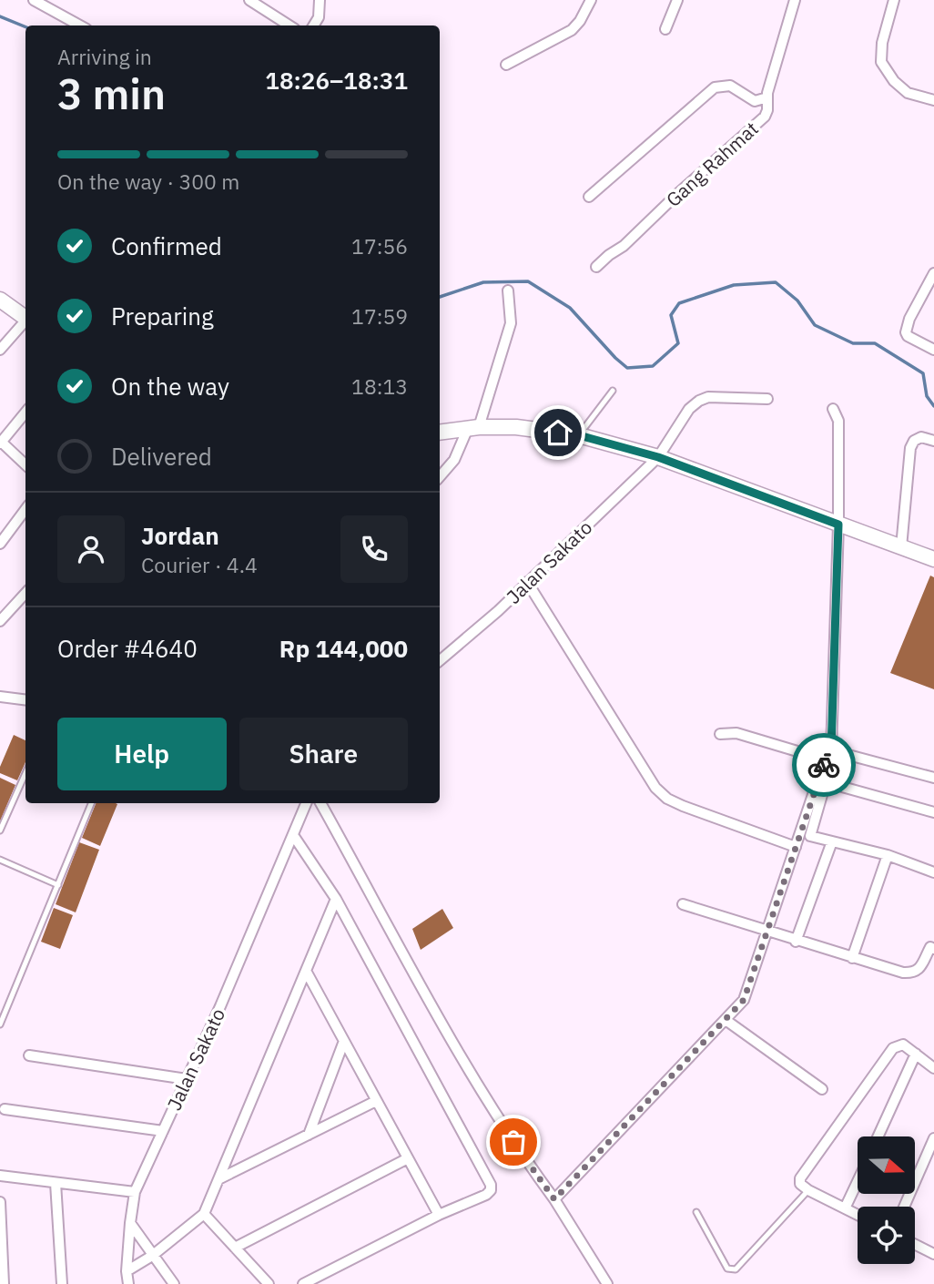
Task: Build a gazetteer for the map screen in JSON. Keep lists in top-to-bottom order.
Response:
{
  "streets": {
    "street": ["Gang Rahmat", "Jalan Sakato"]
  },
  "north": "right",
  "page": {
    "heading": ["3 min", "Arriving in", "18:26–18:31"],
    "panel": [
      "Jordan",
      "Courier · 4.4",
      "Order #4640",
      "Rp 144,000"
    ],
    "bar": "On the way · 300 m",
    "list": [
      ["Confirmed", "17:56"],
      ["Preparing", "17:59"],
      ["On the way", "18:13"],
      "Delivered"
    ],
    "buttons": ["Help", "Share"]
  }
}
